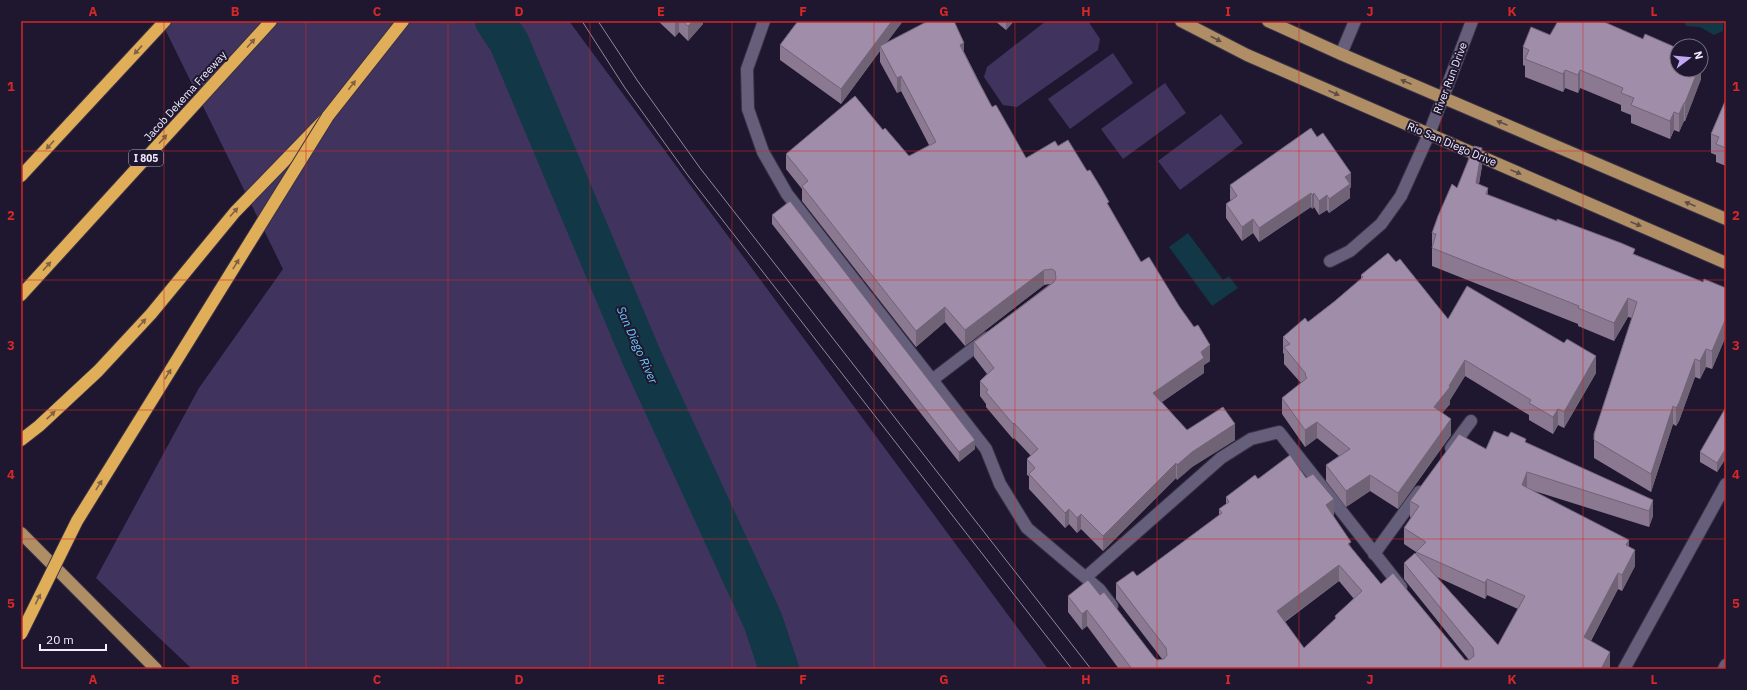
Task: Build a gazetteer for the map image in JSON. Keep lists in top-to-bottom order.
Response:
{
  "streets": {
    "highway": ["Jacob Dekema Freeway", "I 805"],
    "main road": ["Rio San Diego Drive"],
    "street": ["River Run Drive"]
  },
  "crossings": [
    ["River Run Drive", "Rio San Diego Drive"]
  ],
  "water": ["San Diego River"],
  "scale_bar": "20 m",
  "north": "right",
  "grid": {
    "columns": [
      "A",
      "B",
      "C",
      "D",
      "E",
      "F",
      "G",
      "H",
      "I",
      "J",
      "K",
      "L"
    ],
    "rows": [
      "1",
      "2",
      "3",
      "4",
      "5"
    ]
  }
}
